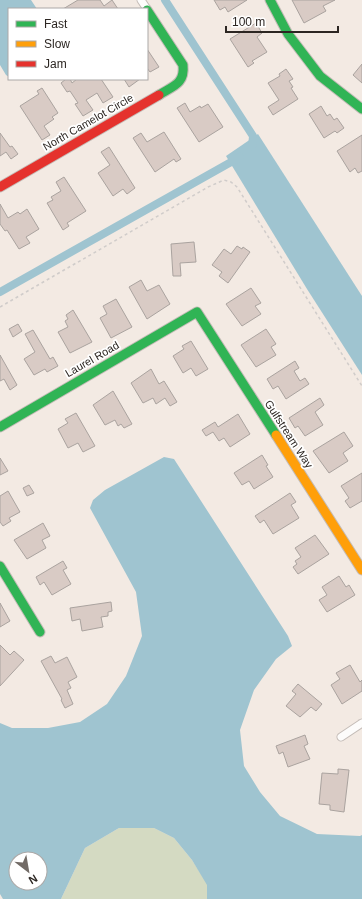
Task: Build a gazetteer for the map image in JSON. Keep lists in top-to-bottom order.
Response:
{
  "streets": {
    "street": ["North Camelot Circle", "Laurel Road", "Gulfstream Way"]
  },
  "crossings": [
    ["Laurel Road", "Gulfstream Way"]
  ],
  "legend": ["Fast", "Slow", "Jam"],
  "scale_bar": "100 m",
  "north": "bottom right"
}
